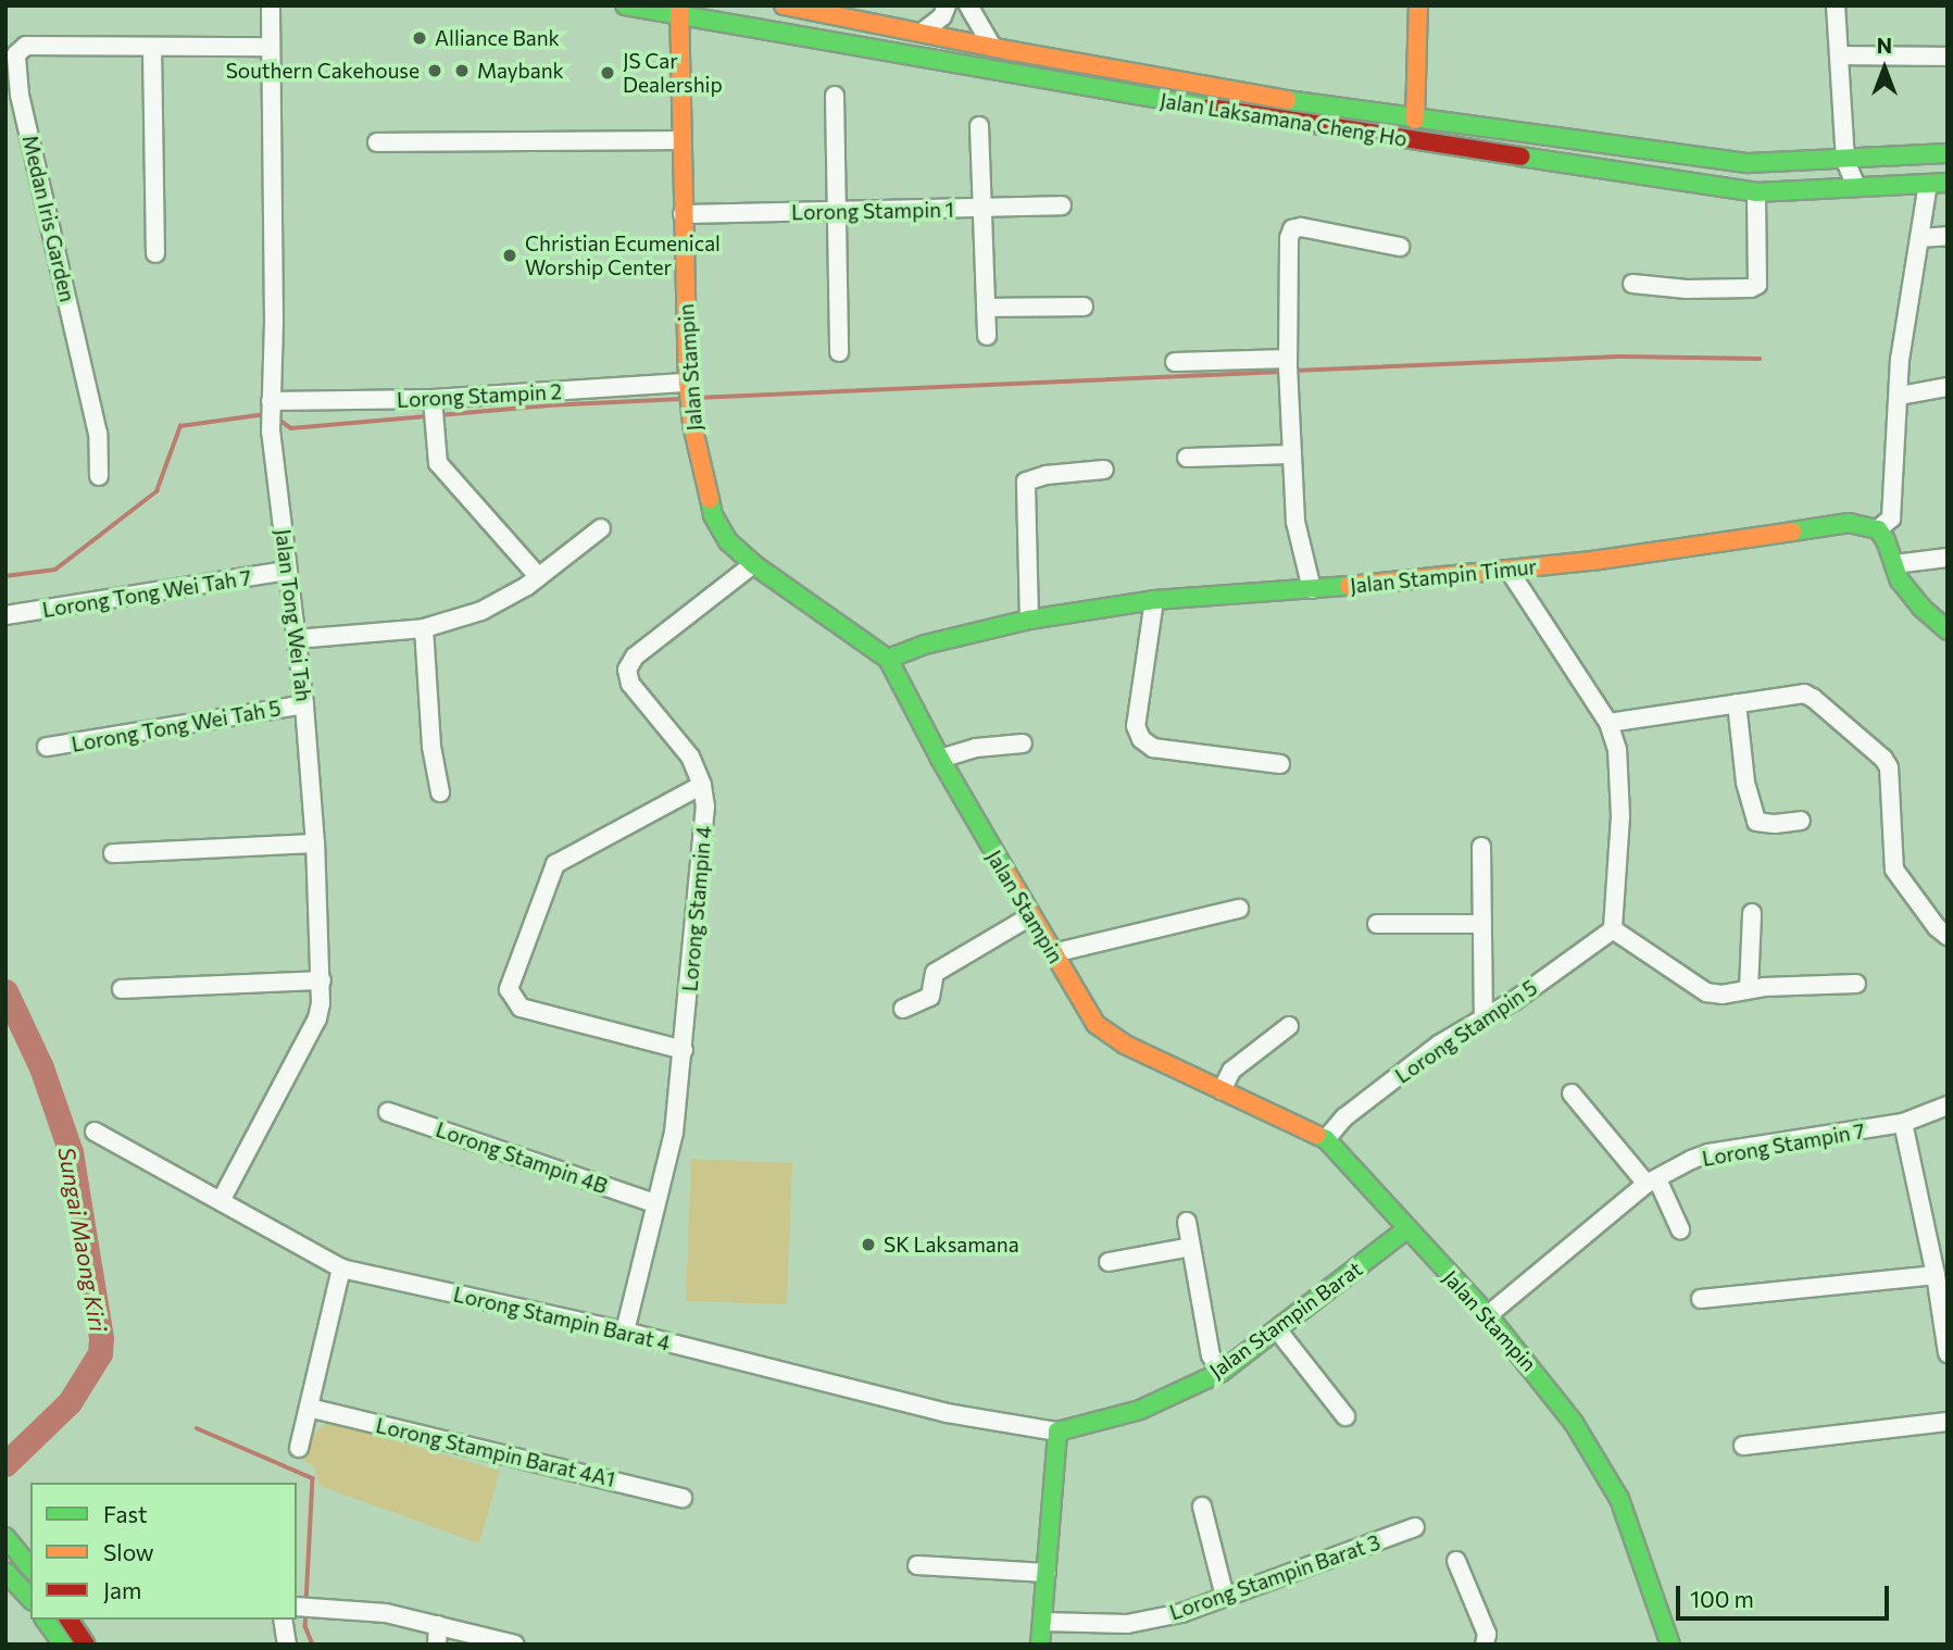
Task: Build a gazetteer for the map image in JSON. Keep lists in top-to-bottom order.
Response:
{
  "streets": {
    "street": [
      "Jalan Laksamana Cheng Ho",
      "Lorong Stampin 1",
      "Medan Iris Garden",
      "Jalan Stampin",
      "Lorong Stampin 2",
      "Jalan Stampin Timur",
      "Lorong Tong Wei Tah 7",
      "Jalan Tong Wei Tah",
      "Lorong Tong Wei Tah 5",
      "Lorong Stampin 4",
      "Lorong Stampin 5",
      "Lorong Stampin 7",
      "Lorong Stampin 4B",
      "Lorong Stampin Barat 4",
      "Jalan Stampin Barat",
      "Lorong Stampin Barat 4A1",
      "Lorong Stampin Barat 3"
    ]
  },
  "crossings": [
    ["Jalan Laksamana Cheng Ho", "Jalan Stampin"],
    ["Lorong Stampin 1", "Jalan Stampin"],
    ["Medan Iris Garden", "Jalan Tong Wei Tah"],
    ["Jalan Stampin", "Lorong Stampin 2"],
    ["Jalan Stampin", "Jalan Stampin Timur"],
    ["Jalan Stampin", "Lorong Stampin 4"],
    ["Jalan Stampin", "Lorong Stampin 5"],
    ["Jalan Stampin", "Lorong Stampin 7"],
    ["Jalan Stampin", "Jalan Stampin Barat"],
    ["Lorong Stampin 2", "Jalan Tong Wei Tah"],
    ["Lorong Tong Wei Tah 7", "Jalan Tong Wei Tah"],
    ["Jalan Tong Wei Tah", "Lorong Tong Wei Tah 5"],
    ["Jalan Tong Wei Tah", "Lorong Stampin Barat 4"],
    ["Lorong Stampin 4", "Lorong Stampin 4B"],
    ["Lorong Stampin 4", "Lorong Stampin Barat 4"],
    ["Lorong Stampin Barat 4", "Jalan Stampin Barat"]
  ],
  "water": ["Sungai Maong Kiri"],
  "places": [
    "Alliance Bank",
    "Southern Cakehouse",
    "Maybank",
    "JS Car Dealership",
    "Christian Ecumenical Worship Center",
    "SK Laksamana"
  ],
  "legend": ["Fast", "Slow", "Jam"],
  "scale_bar": "100 m",
  "north": "top"
}
